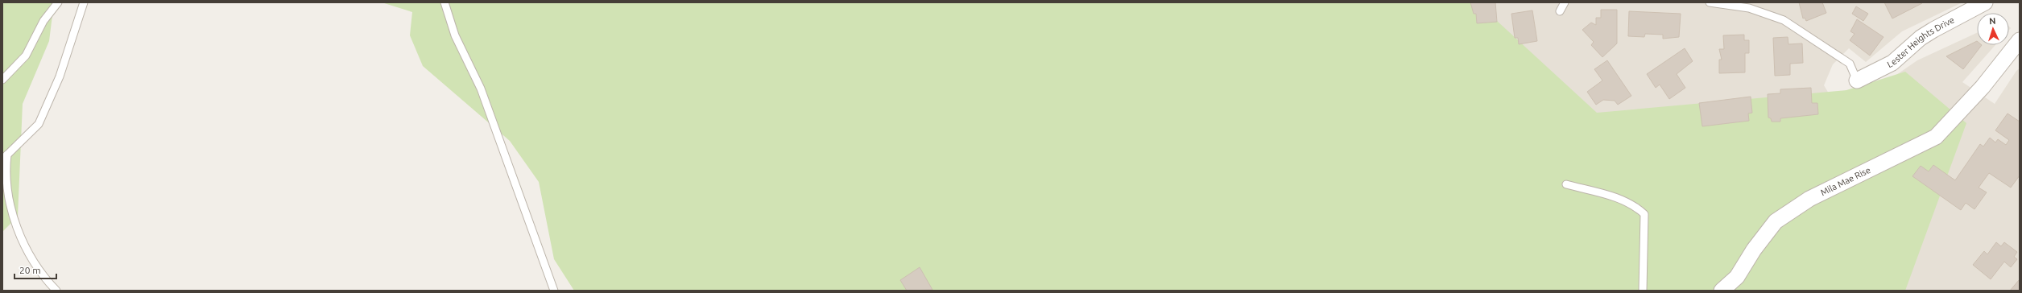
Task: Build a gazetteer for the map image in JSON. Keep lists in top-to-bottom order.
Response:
{
  "streets": {
    "street": ["Lester Heights Drive", "Mila Mae Rise"]
  },
  "scale_bar": "20 m",
  "north": "top"
}
